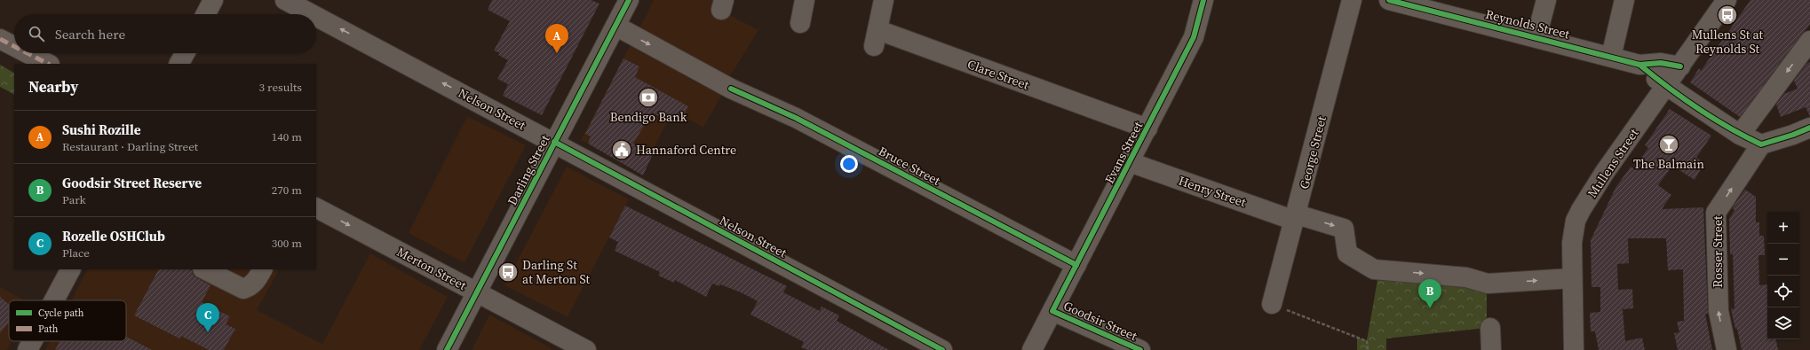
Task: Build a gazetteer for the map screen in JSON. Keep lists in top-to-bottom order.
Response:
{
  "streets": {
    "street": [
      "Reynolds Street",
      "Clare Street",
      "Nelson Street",
      "Evans Street",
      "George Street",
      "Mullens Street",
      "Bruce Street",
      "Darling Street",
      "Henry Street",
      "Rosser Street",
      "Merton Street",
      "Goodsir Street"
    ]
  },
  "crossings": [
    ["Reynolds Street", "Mullens Street"],
    ["Reynolds Street", "Rosser Street"],
    ["Clare Street", "Evans Street"],
    ["Nelson Street", "Darling Street"],
    ["Evans Street", "Bruce Street"],
    ["Evans Street", "Henry Street"],
    ["Evans Street", "Goodsir Street"],
    ["George Street", "Henry Street"],
    ["Mullens Street", "Henry Street"],
    ["Bruce Street", "Darling Street"],
    ["Darling Street", "Merton Street"]
  ],
  "one_way": [
    "Nelson Street",
    "Bruce Street",
    "Henry Street",
    "Rosser Street",
    "Merton Street"
  ],
  "places": {
    "bus stop": ["Mullens St at Reynolds St", "Darling St at Merton St"],
    "bank": ["Bendigo Bank"],
    "bar": ["The Balmain"],
    "public building": ["Hannaford Centre"]
  },
  "legend": ["Cycle path", "Path"],
  "page": {
    "search": "Search here",
    "pins": ["A", "B", "C"],
    "heading": ["Nearby", "3 results"],
    "list": [
      {
        "mark": "A",
        "name": "Sushi Rozille",
        "note": "Restaurant · Darling Street",
        "value": "140 m"
      },
      {
        "mark": "B",
        "name": "Goodsir Street Reserve",
        "note": "Park",
        "value": "270 m"
      },
      {
        "mark": "C",
        "name": "Rozelle OSHClub",
        "note": "Place",
        "value": "300 m"
      }
    ],
    "map_buttons": ["+", "−"]
  }
}
